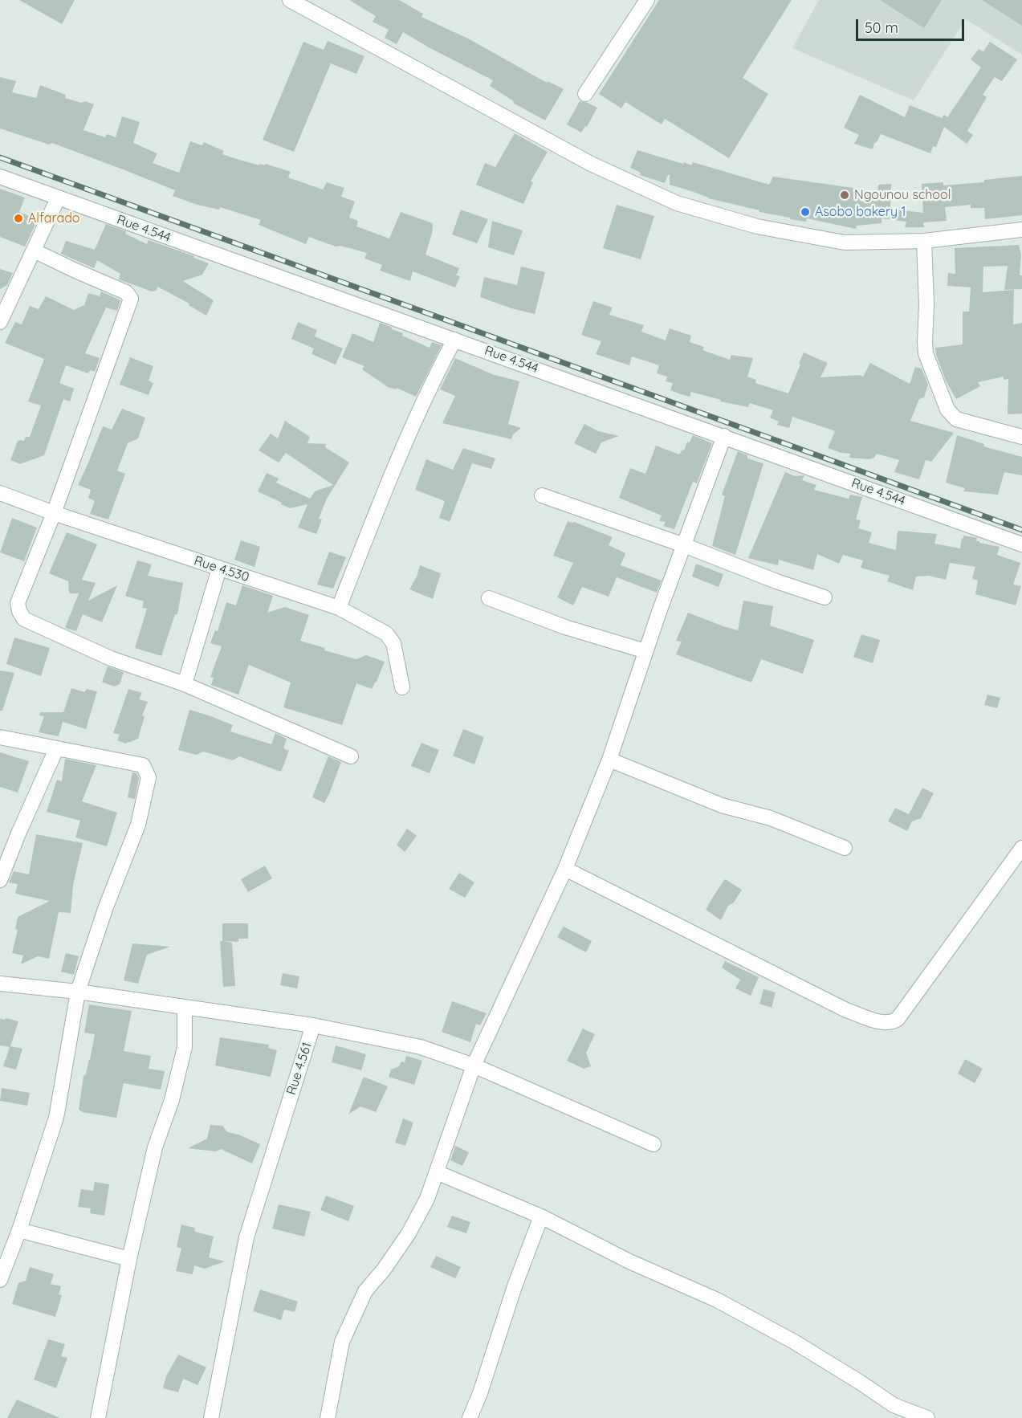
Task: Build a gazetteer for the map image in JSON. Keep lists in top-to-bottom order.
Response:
{
  "streets": {
    "street": ["Rue 4.544", "Rue 4.530", "Rue 4.561"]
  },
  "places": ["Ngounou school", "Asobo bakery 1", "Alfarado"],
  "scale_bar": "50 m"
}
